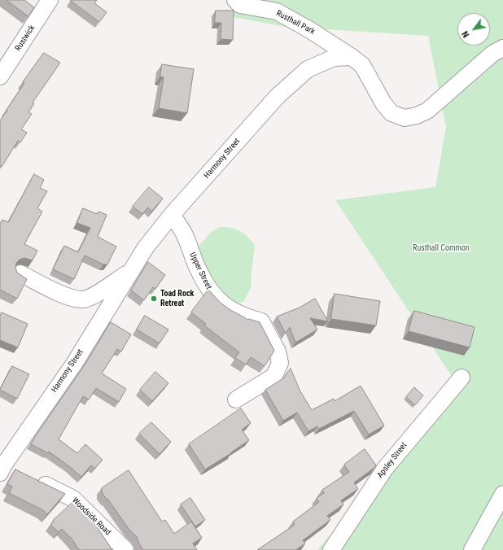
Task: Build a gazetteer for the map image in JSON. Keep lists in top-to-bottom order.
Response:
{
  "streets": {
    "street": [
      "Rusthall Park",
      "Rustwick",
      "Harmony Street",
      "Upper Street",
      "Apsley Street",
      "Woodside Road"
    ]
  },
  "crossings": [
    ["Rusthall Park", "Harmony Street"],
    ["Harmony Street", "Upper Street"]
  ],
  "parks": ["Rusthall Common"],
  "places": ["Toad Rock Retreat"],
  "north": "bottom left"
}
